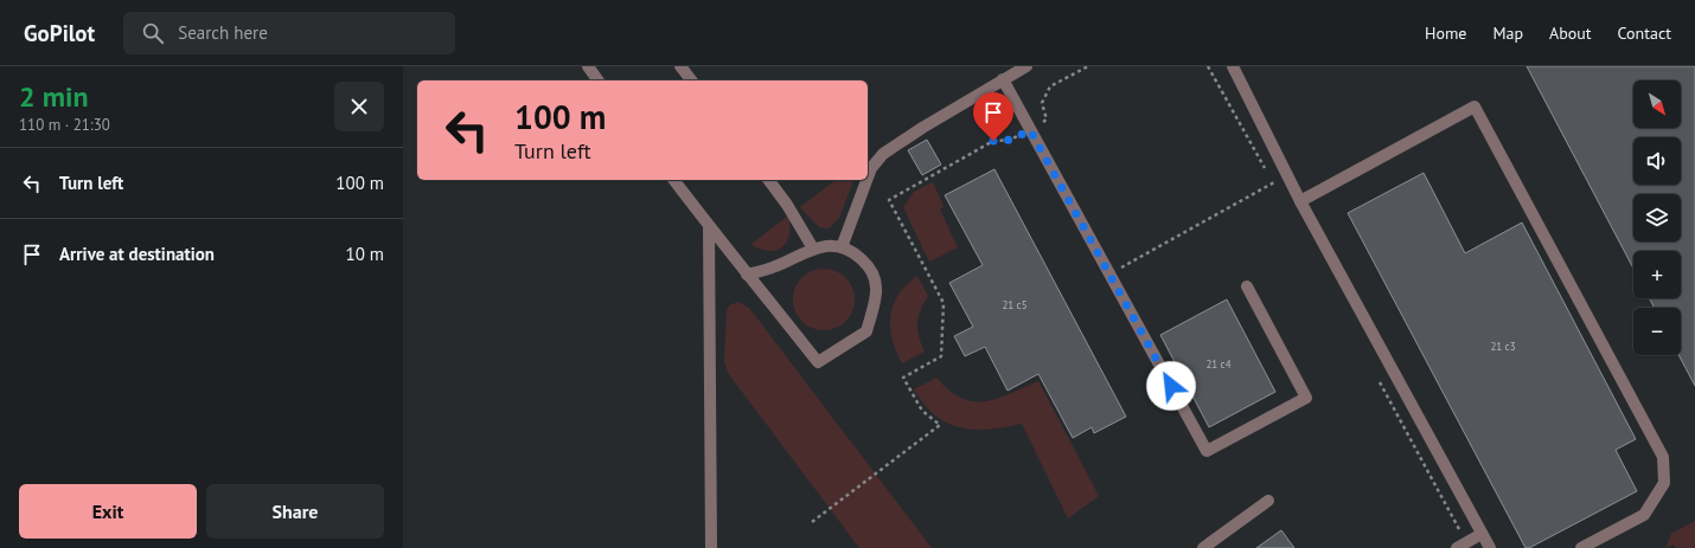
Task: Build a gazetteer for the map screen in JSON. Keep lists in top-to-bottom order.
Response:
{
  "house_numbers": ["21 с5", "21 с3", "21 с4"],
  "north": "bottom right",
  "page": {
    "header": "GoPilot",
    "search": "Search here",
    "nav": [
      "Home",
      "Map",
      "About",
      "Contact"
    ],
    "heading": ["2 min", "110 m · 21:30"],
    "map_buttons": ["+", "−"],
    "turn": ["100 m", "Turn left"],
    "list": [
      {
        "name": "Turn left",
        "value": "100 m"
      },
      {
        "name": "Arrive at destination",
        "value": "10 m"
      }
    ],
    "buttons": ["Exit", "Share"]
  }
}
